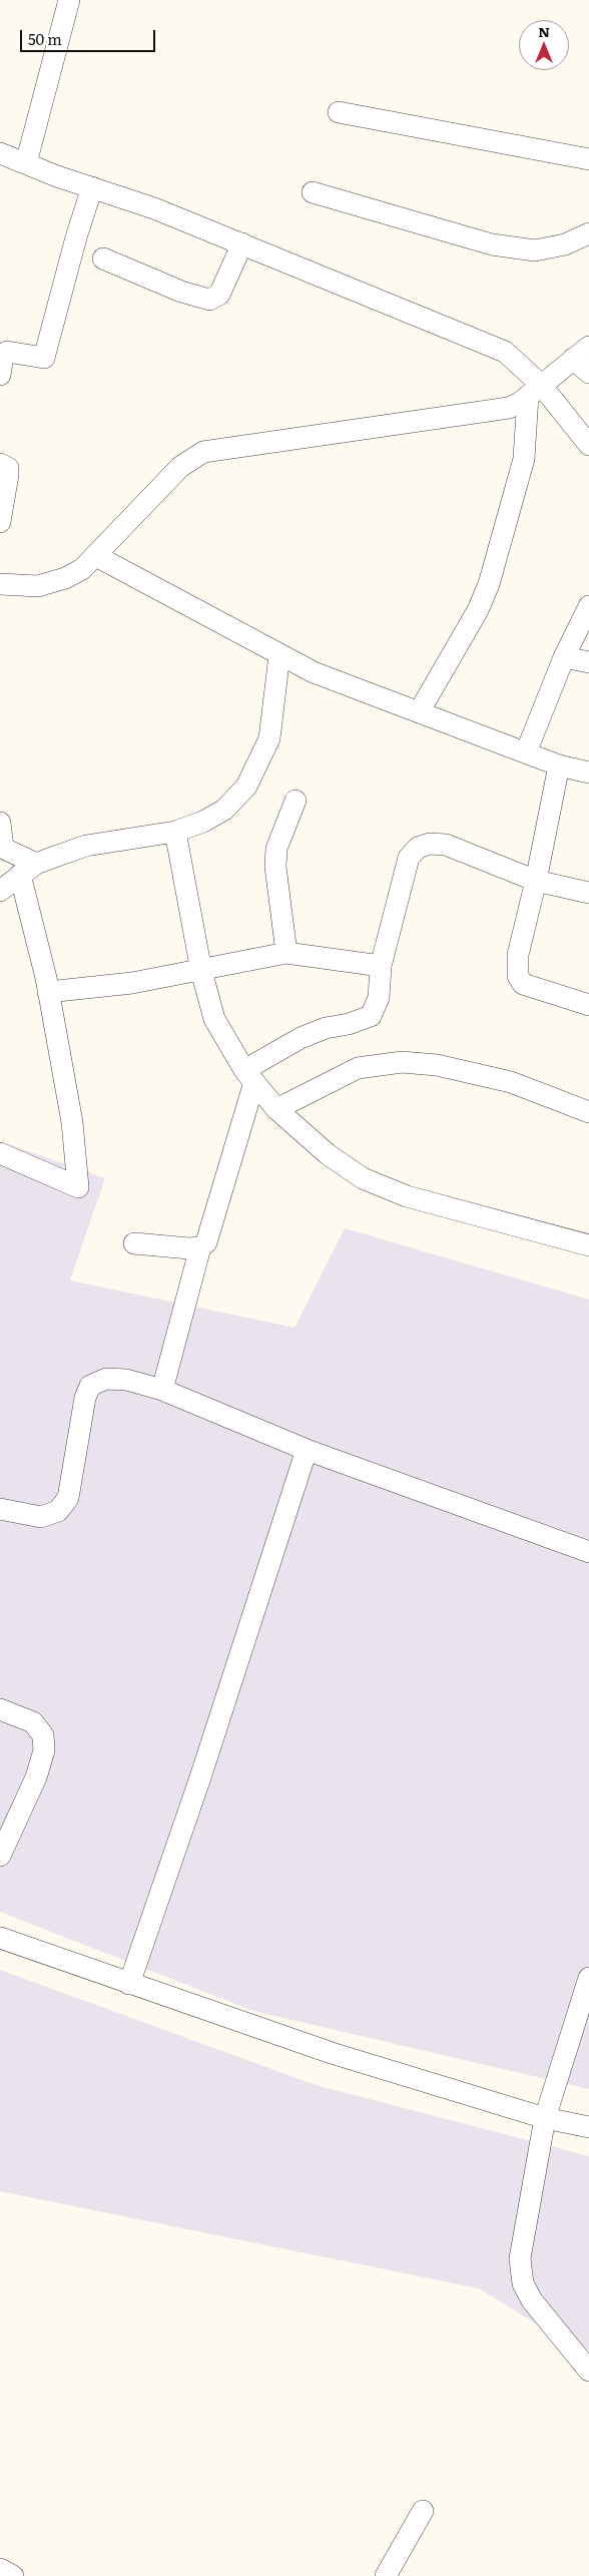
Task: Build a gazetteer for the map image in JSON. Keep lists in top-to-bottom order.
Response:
{
  "scale_bar": "50 m",
  "north": "top"
}
